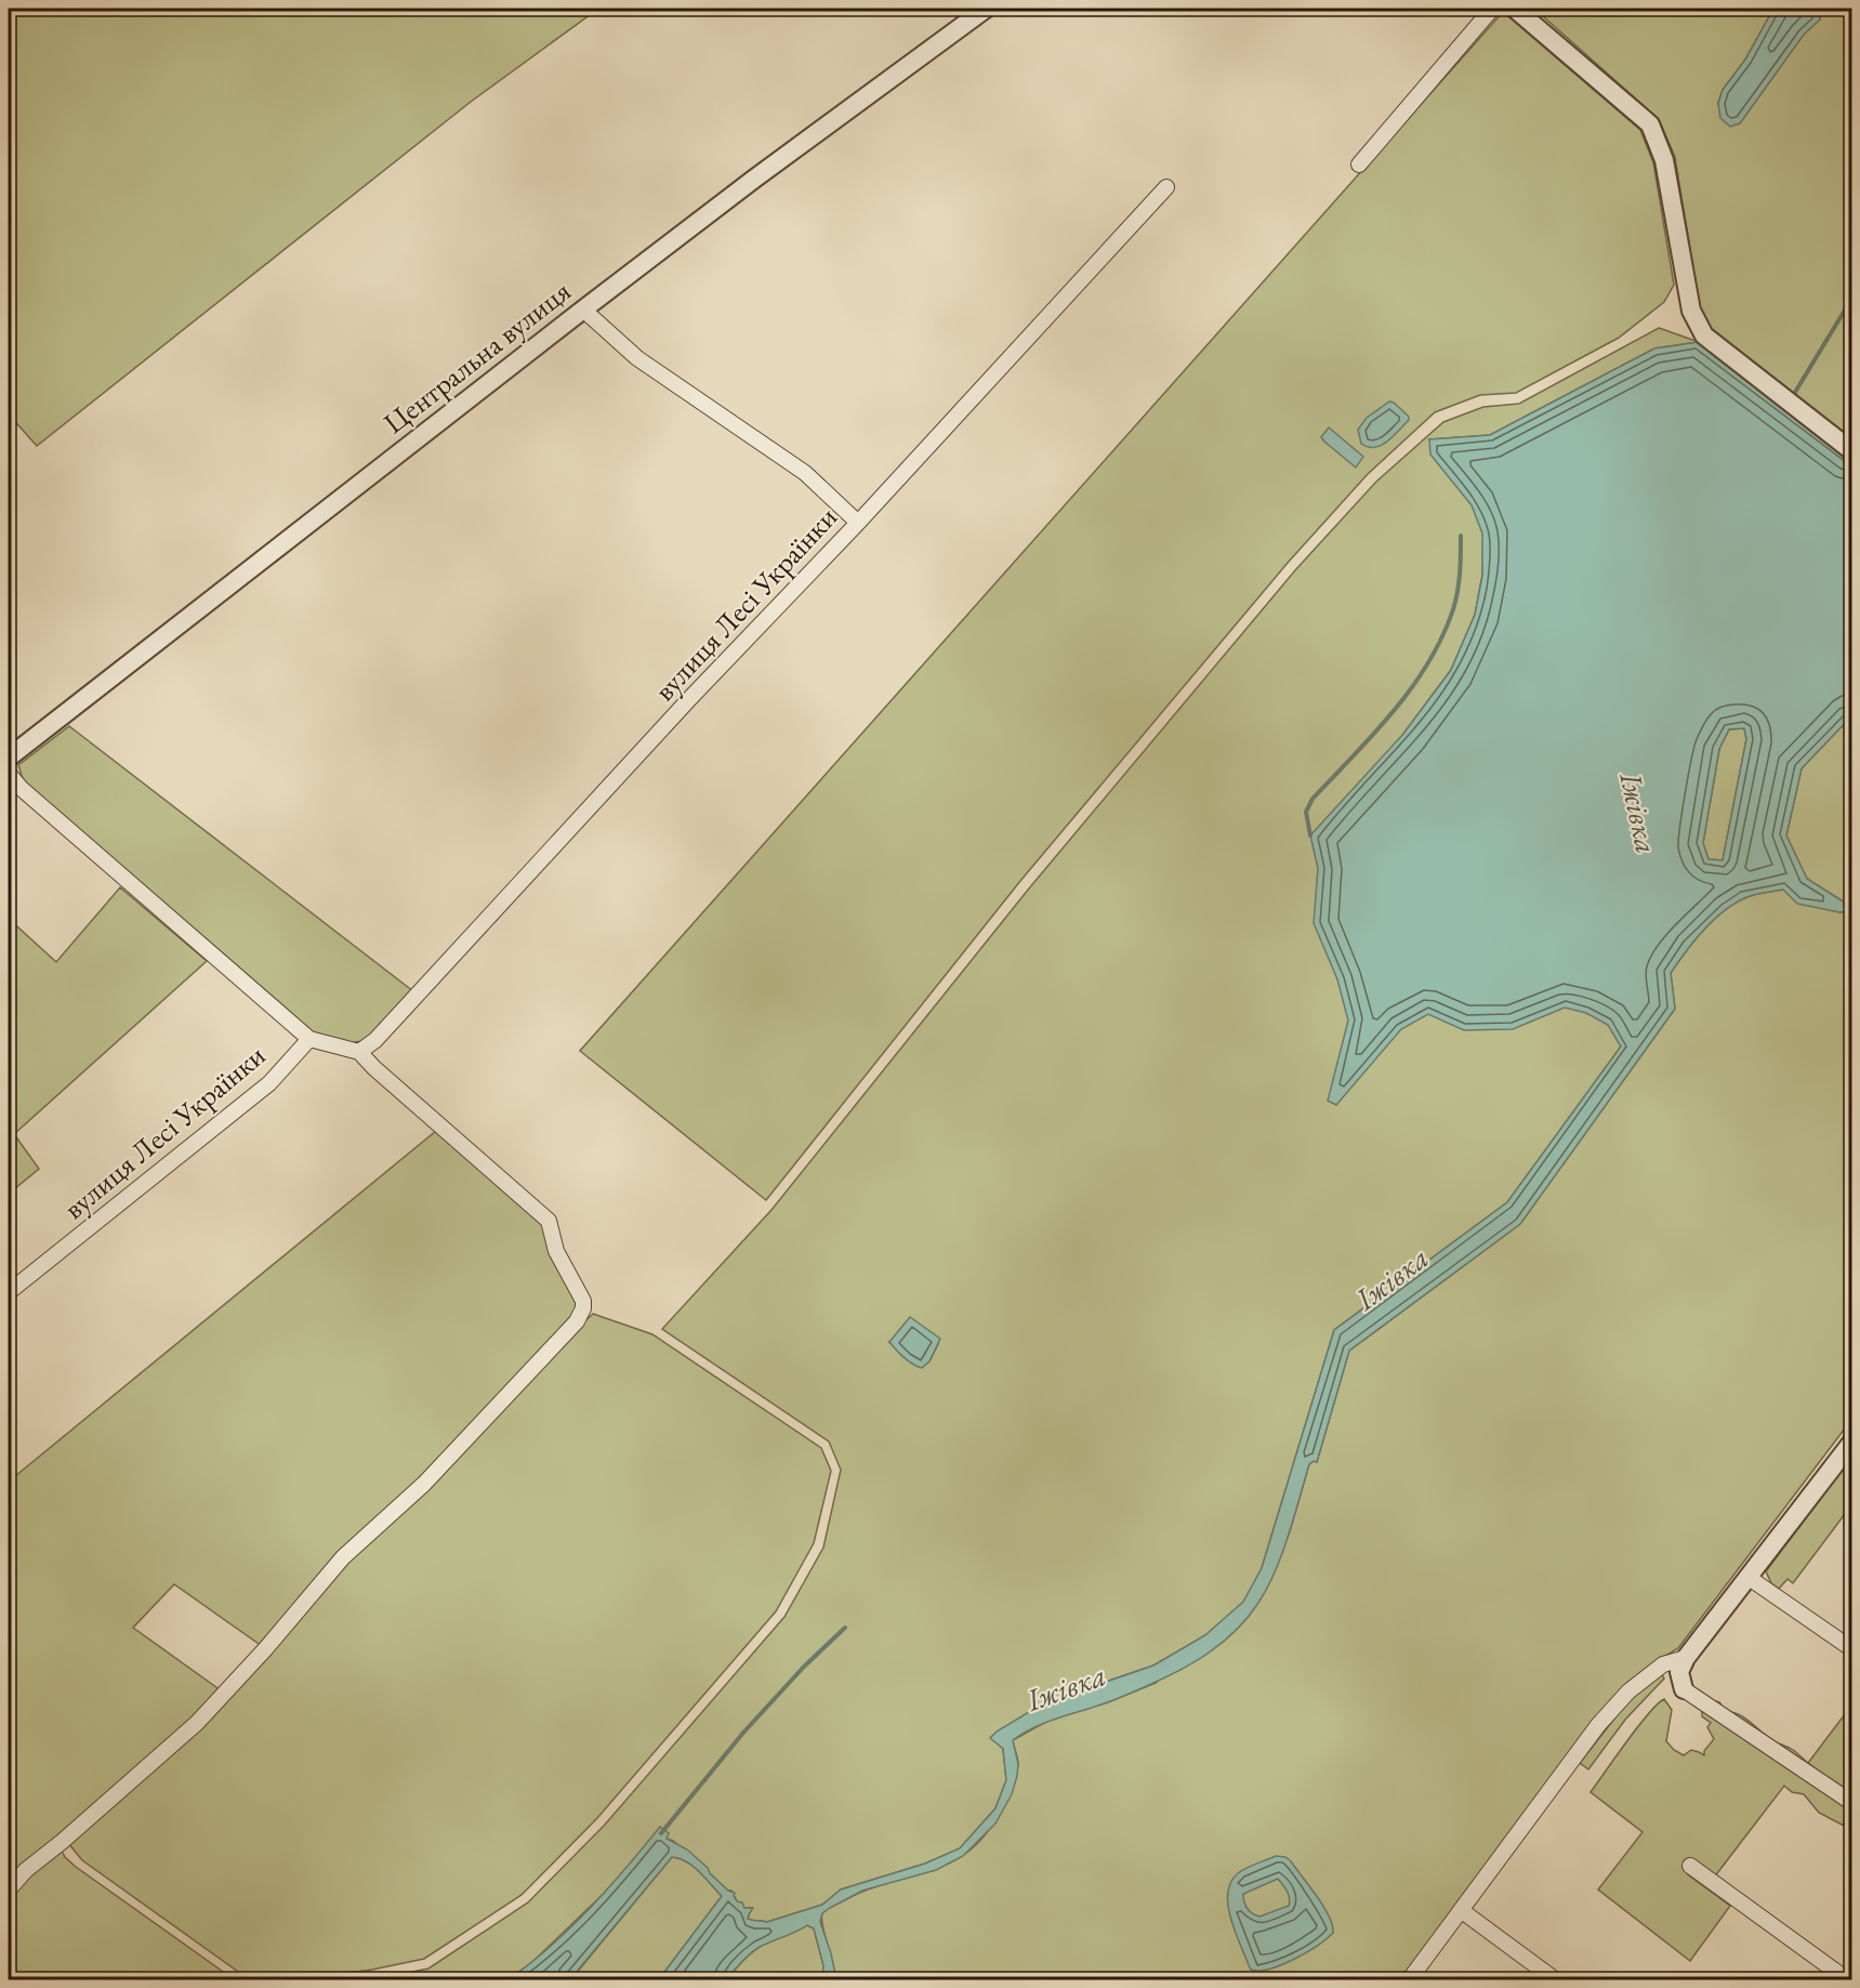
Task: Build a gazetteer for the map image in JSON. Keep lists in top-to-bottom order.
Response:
{
  "streets": {
    "street": ["Центральна вулиця", "вулиця Лесі Українки"]
  },
  "water": ["Іжівка"]
}
